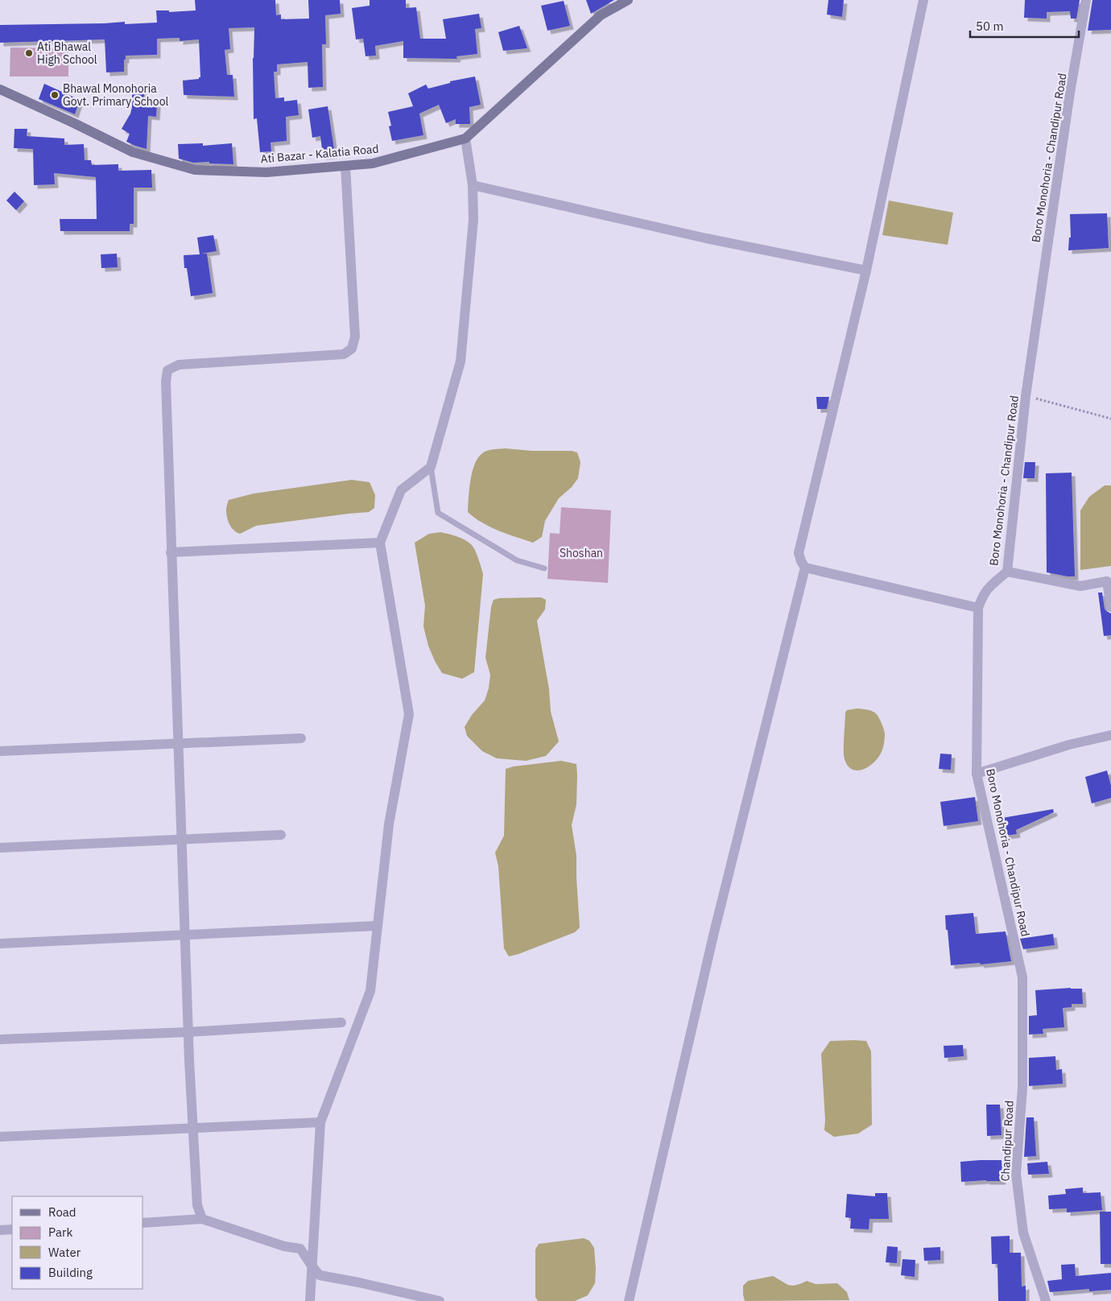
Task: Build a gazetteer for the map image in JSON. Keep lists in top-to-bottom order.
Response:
{
  "streets": {
    "main road": ["Ati Bazar - Kalatia Road"],
    "street": ["Boro Monohoria - Chandipur Road", "Chandipur Road"]
  },
  "crossings": [
    ["Boro Monohoria - Chandipur Road", "Chandipur Road"]
  ],
  "parks": ["Shoshan"],
  "places": ["Ati Bhawal High School", "Bhawal Monohoria Govt. Primary School"],
  "legend": [
    "Road",
    "Park",
    "Water",
    "Building"
  ],
  "scale_bar": "50 m"
}
